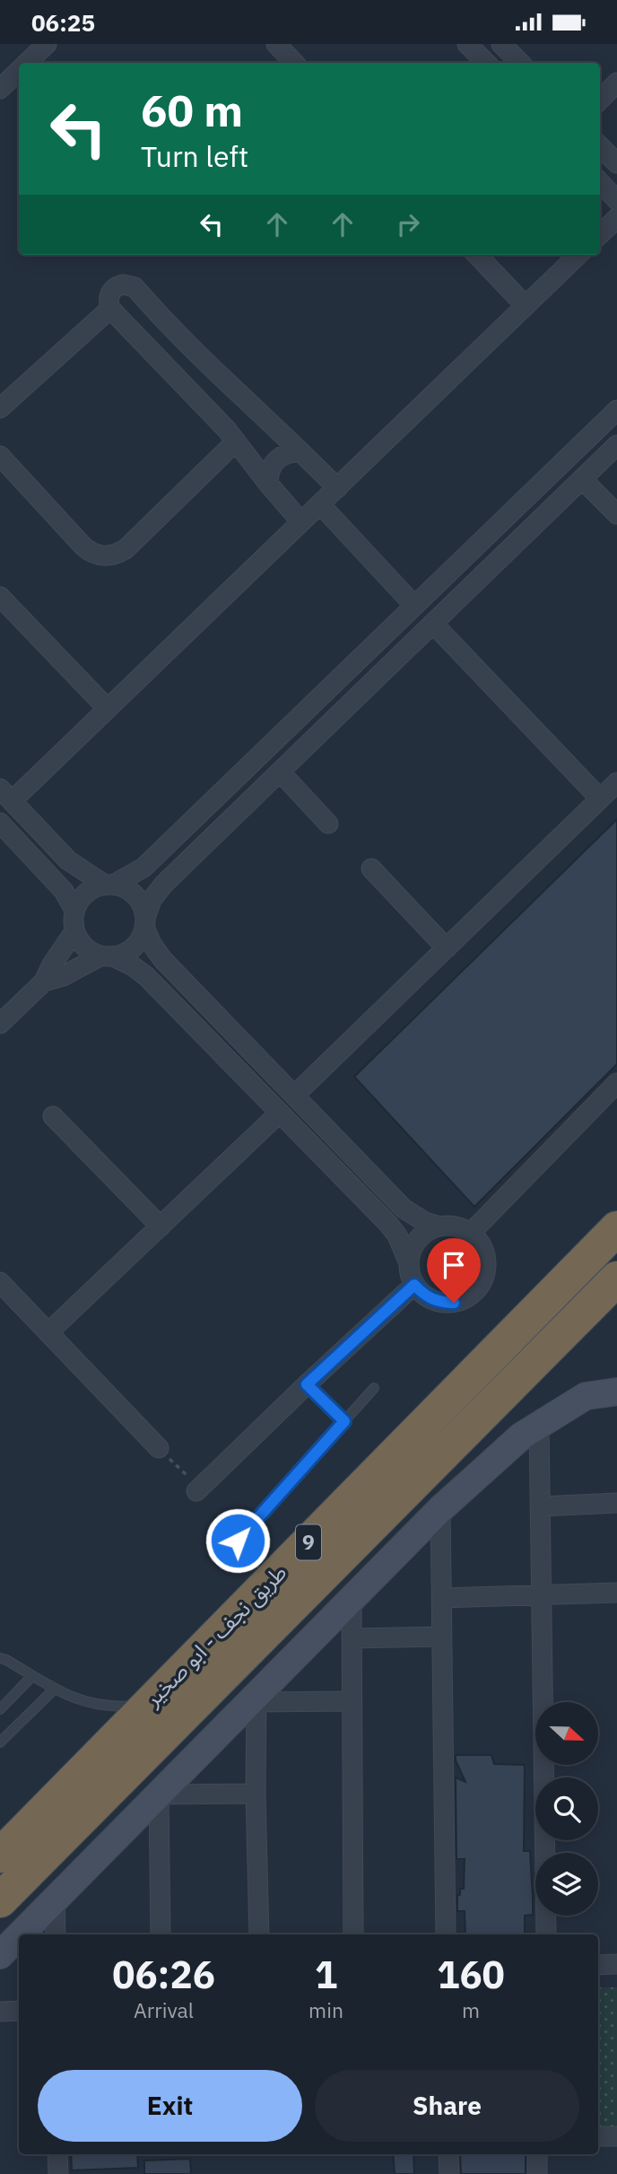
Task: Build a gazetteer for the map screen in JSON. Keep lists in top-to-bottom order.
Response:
{
  "streets": {
    "highway": ["9", "طريق نجف - ابو صخير"]
  },
  "north": "right",
  "page": {
    "status": "06:25",
    "turn": ["60 m", "Turn left"],
    "eta": [
      "06:26",
      "Arrival",
      "1",
      "min",
      "160",
      "m"
    ],
    "buttons": ["Exit", "Share"]
  }
}
